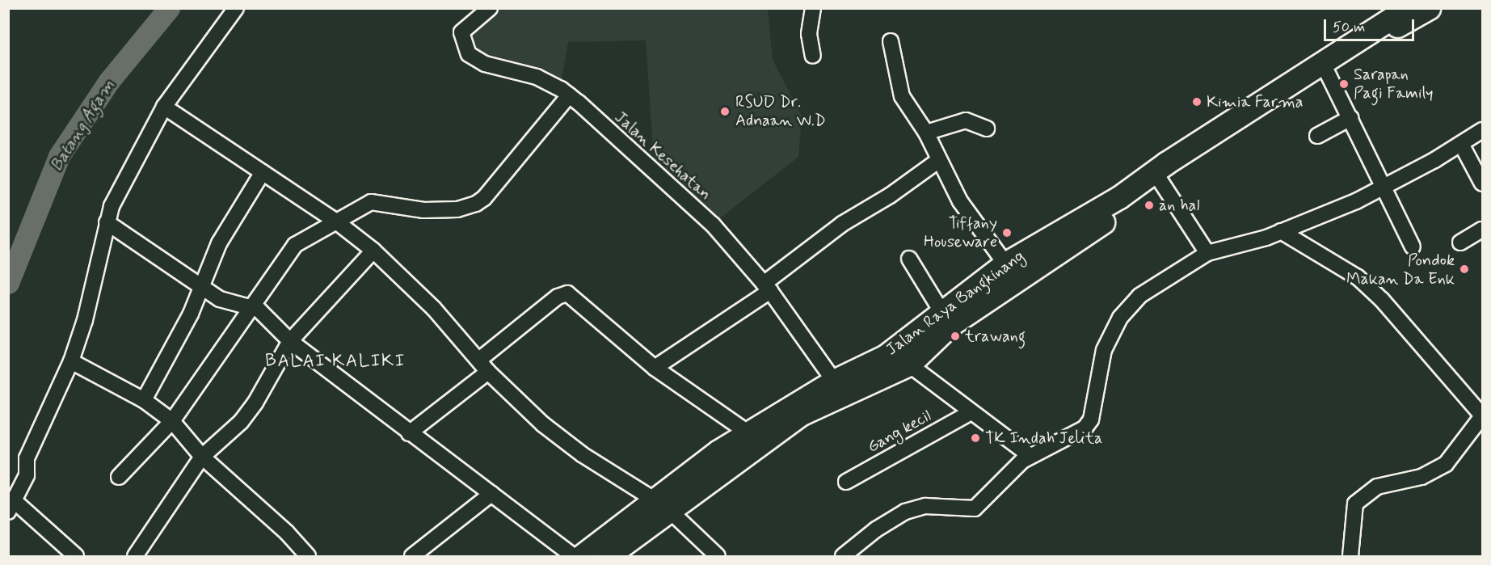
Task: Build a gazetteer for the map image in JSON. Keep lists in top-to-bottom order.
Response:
{
  "streets": {
    "highway": ["Jalan Raya Bangkinang"],
    "street": ["Jalan Kesehatan", "Gang kecil"]
  },
  "crossings": [
    ["Jalan Kesehatan", "Jalan Raya Bangkinang"]
  ],
  "districts": ["BALAI KALIKI"],
  "water": ["Batang Agam"],
  "places": [
    "Sarapan Pagi Family",
    "Kimia Farma",
    "RSUD Dr. Adnaan W.D",
    "an hal",
    "Tiffany Houseware",
    "Pondok Makan Da Enk",
    "trawang",
    "TK Indah Jelita"
  ],
  "scale_bar": "50 m"
}
